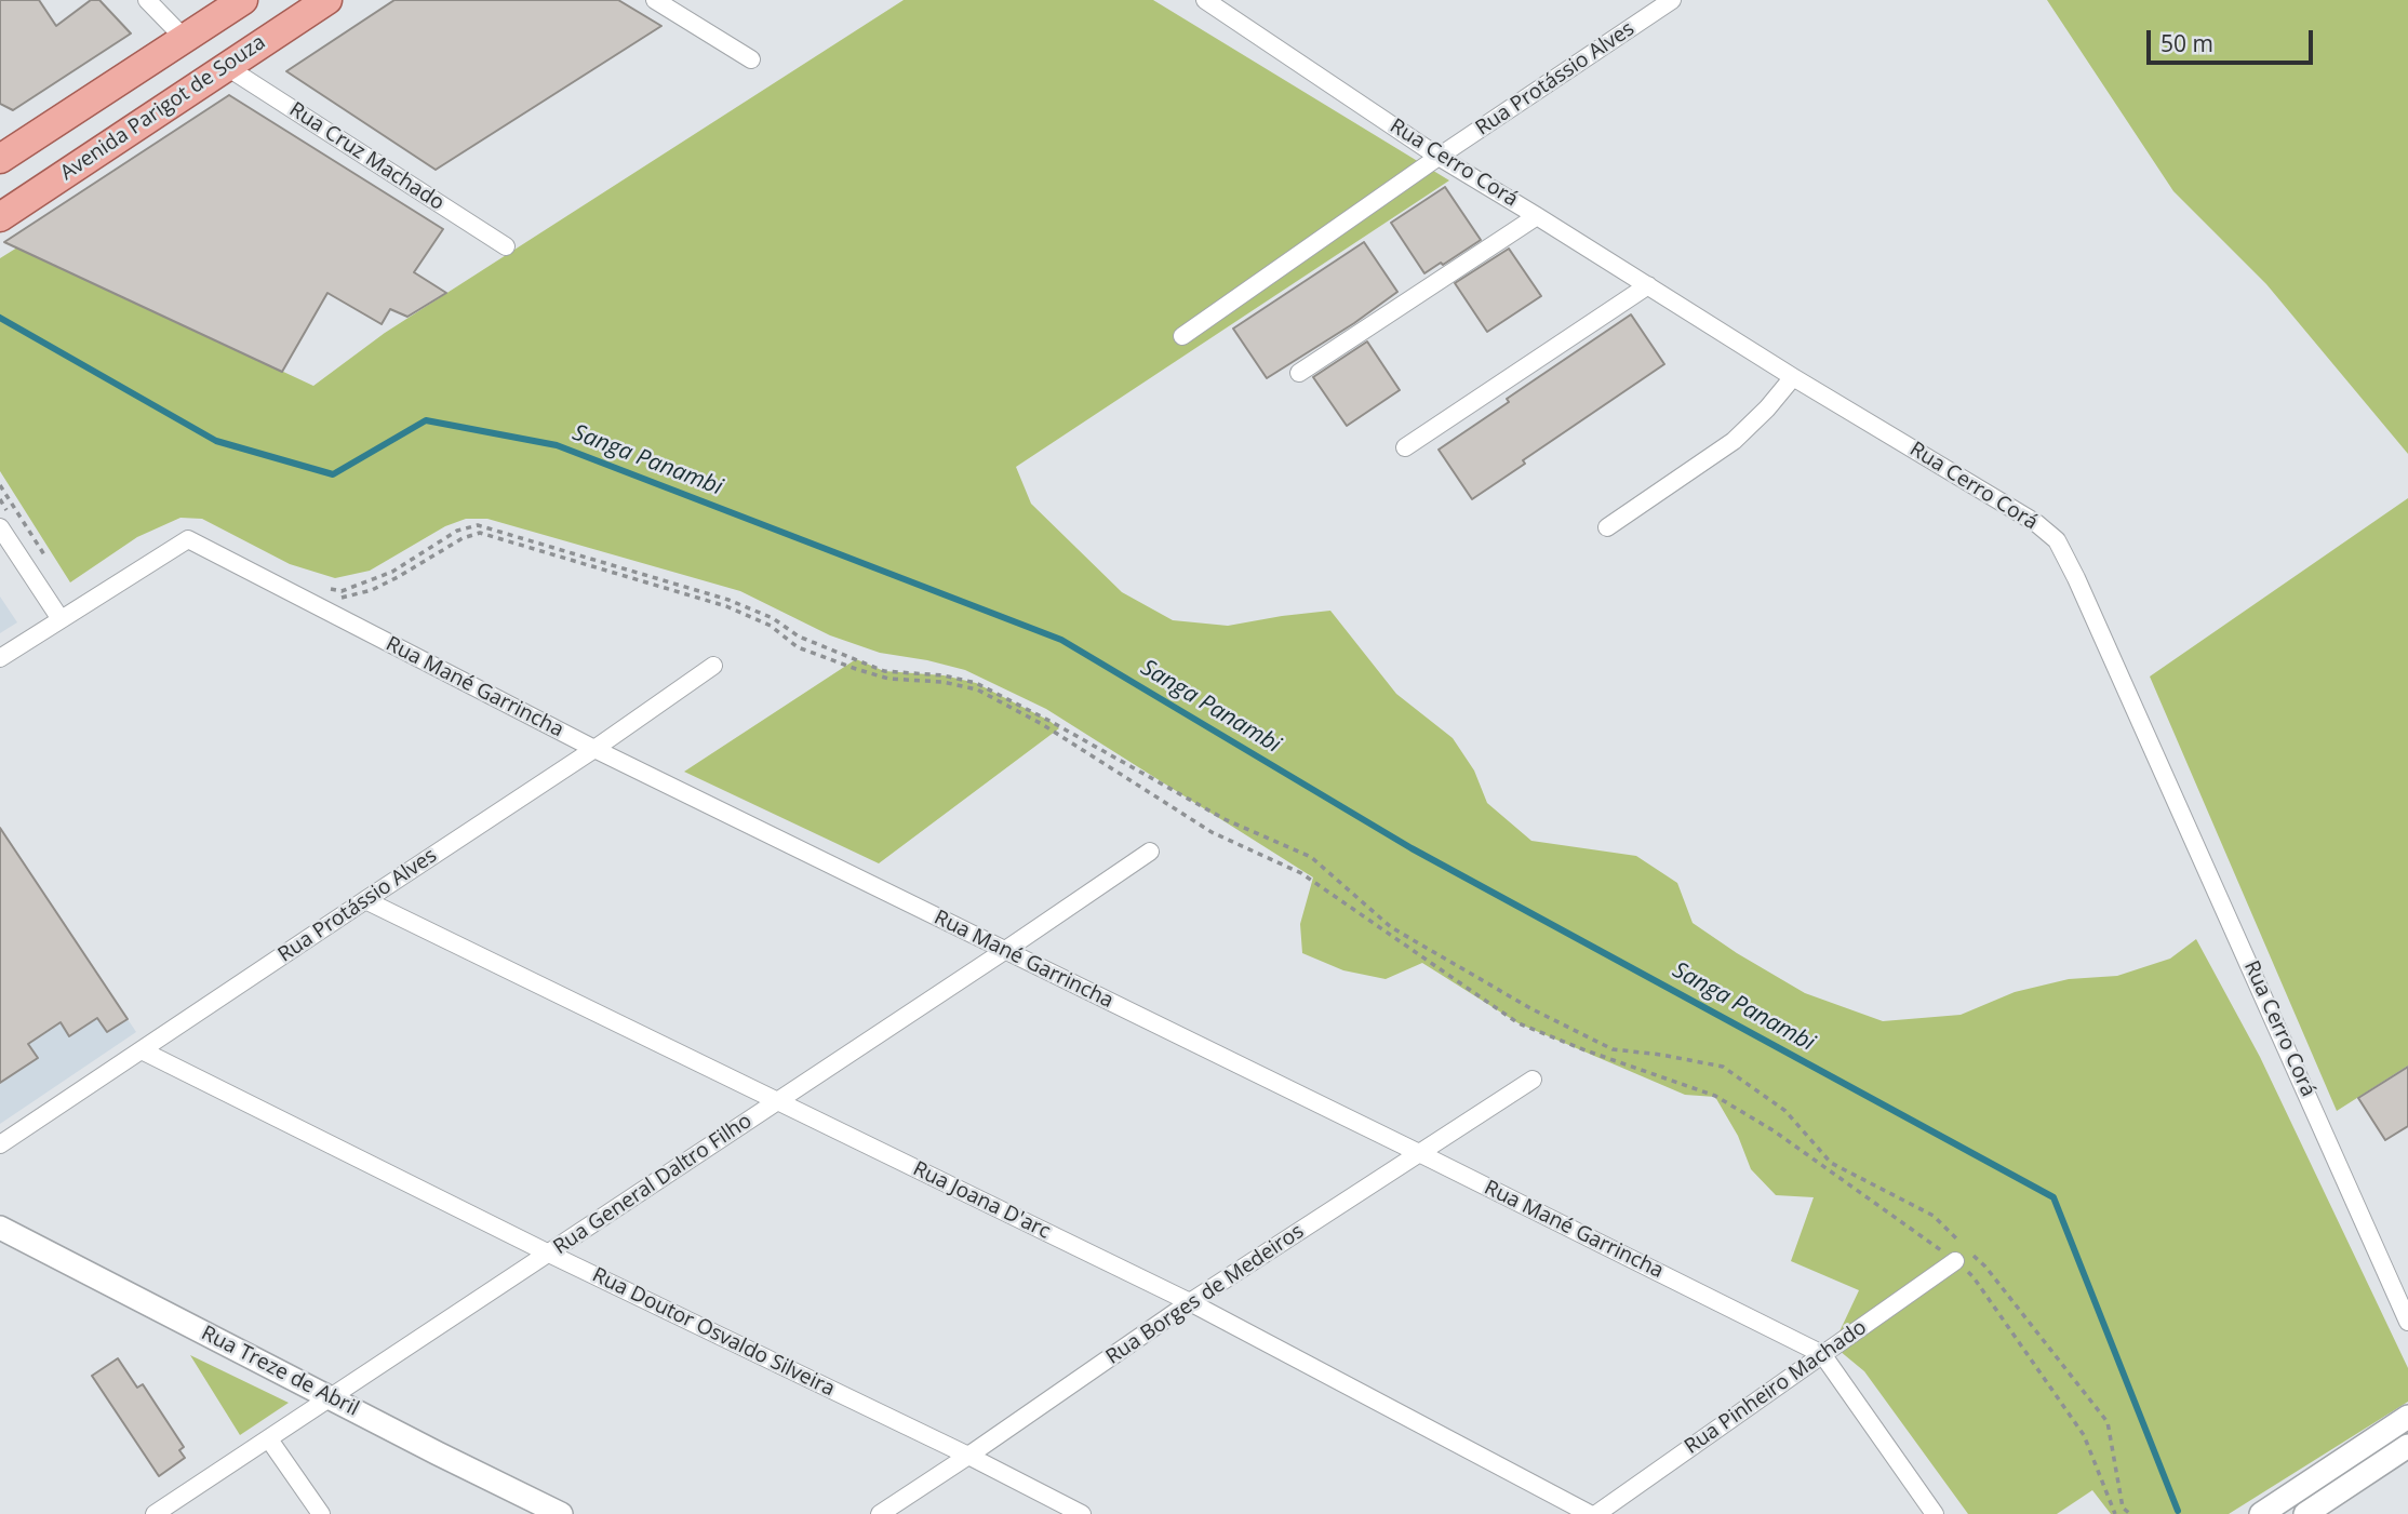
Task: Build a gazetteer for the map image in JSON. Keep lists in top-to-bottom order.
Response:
{
  "streets": {
    "main road": ["Avenida Parigot de Souza"],
    "street": [
      "Rua Protássio Alves",
      "Rua Cruz Machado",
      "Rua Cerro Corá",
      "Rua Mané Garrincha",
      "Rua General Daltro Filho",
      "Rua Joana D'arc",
      "Rua Borges de Medeiros",
      "Rua Doutor Osvaldo Silveira",
      "Rua Treze de Abril",
      "Rua Pinheiro Machado"
    ]
  },
  "crossings": [
    ["Rua Protássio Alves", "Rua Cerro Corá"],
    ["Rua Protássio Alves", "Rua Mané Garrincha"],
    ["Rua Protássio Alves", "Rua Joana D'arc"],
    ["Rua Protássio Alves", "Rua Doutor Osvaldo Silveira"],
    ["Avenida Parigot de Souza", "Rua Cruz Machado"],
    ["Rua Mané Garrincha", "Rua General Daltro Filho"],
    ["Rua Mané Garrincha", "Rua Borges de Medeiros"],
    ["Rua Mané Garrincha", "Rua Pinheiro Machado"],
    ["Rua General Daltro Filho", "Rua Joana D'arc"],
    ["Rua General Daltro Filho", "Rua Doutor Osvaldo Silveira"],
    ["Rua General Daltro Filho", "Rua Treze de Abril"],
    ["Rua Joana D'arc", "Rua Borges de Medeiros"],
    ["Rua Borges de Medeiros", "Rua Doutor Osvaldo Silveira"]
  ],
  "water": ["Sanga Panambi"],
  "scale_bar": "50 m"
}
